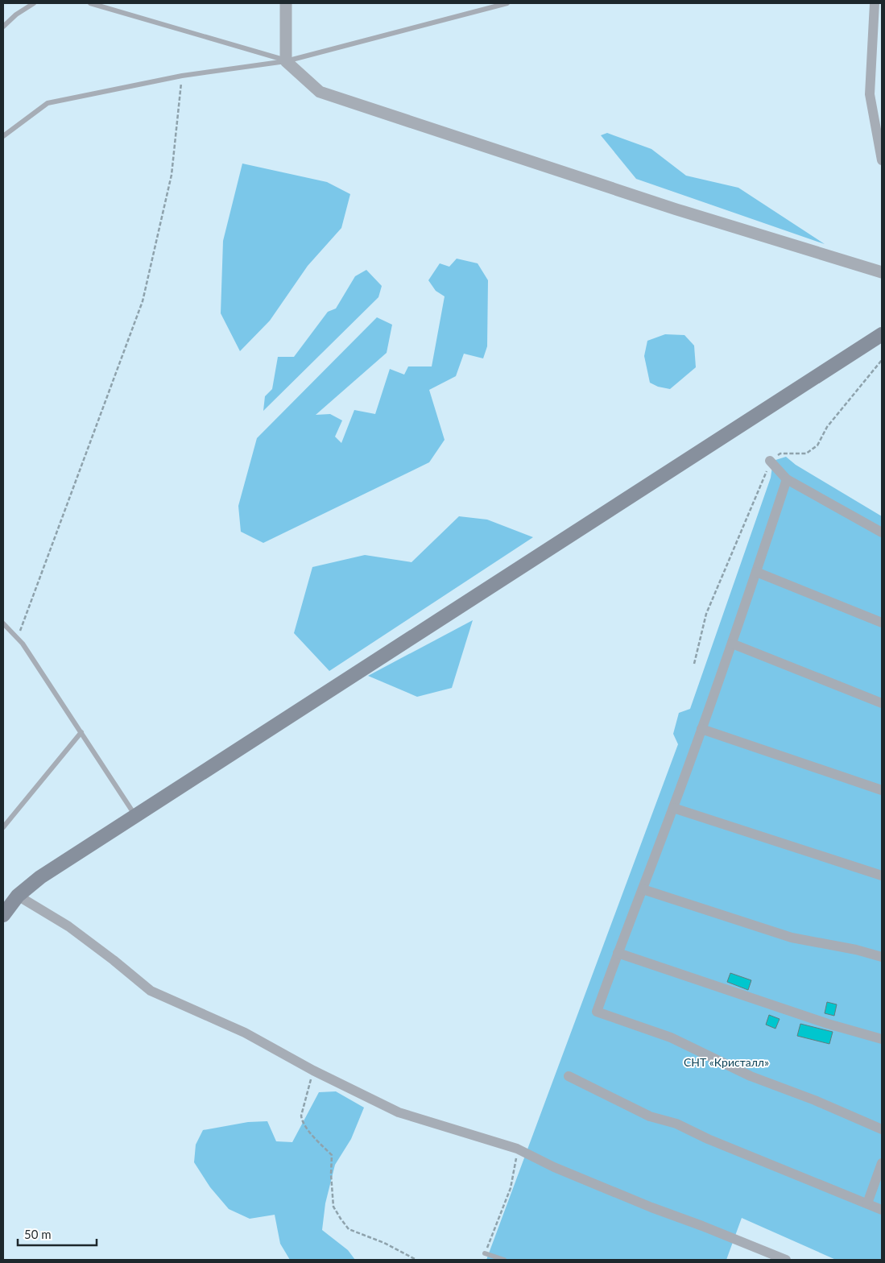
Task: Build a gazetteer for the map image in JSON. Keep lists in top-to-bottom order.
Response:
{
  "parks": ["СНТ «Кристалл»"],
  "scale_bar": "50 m"
}
